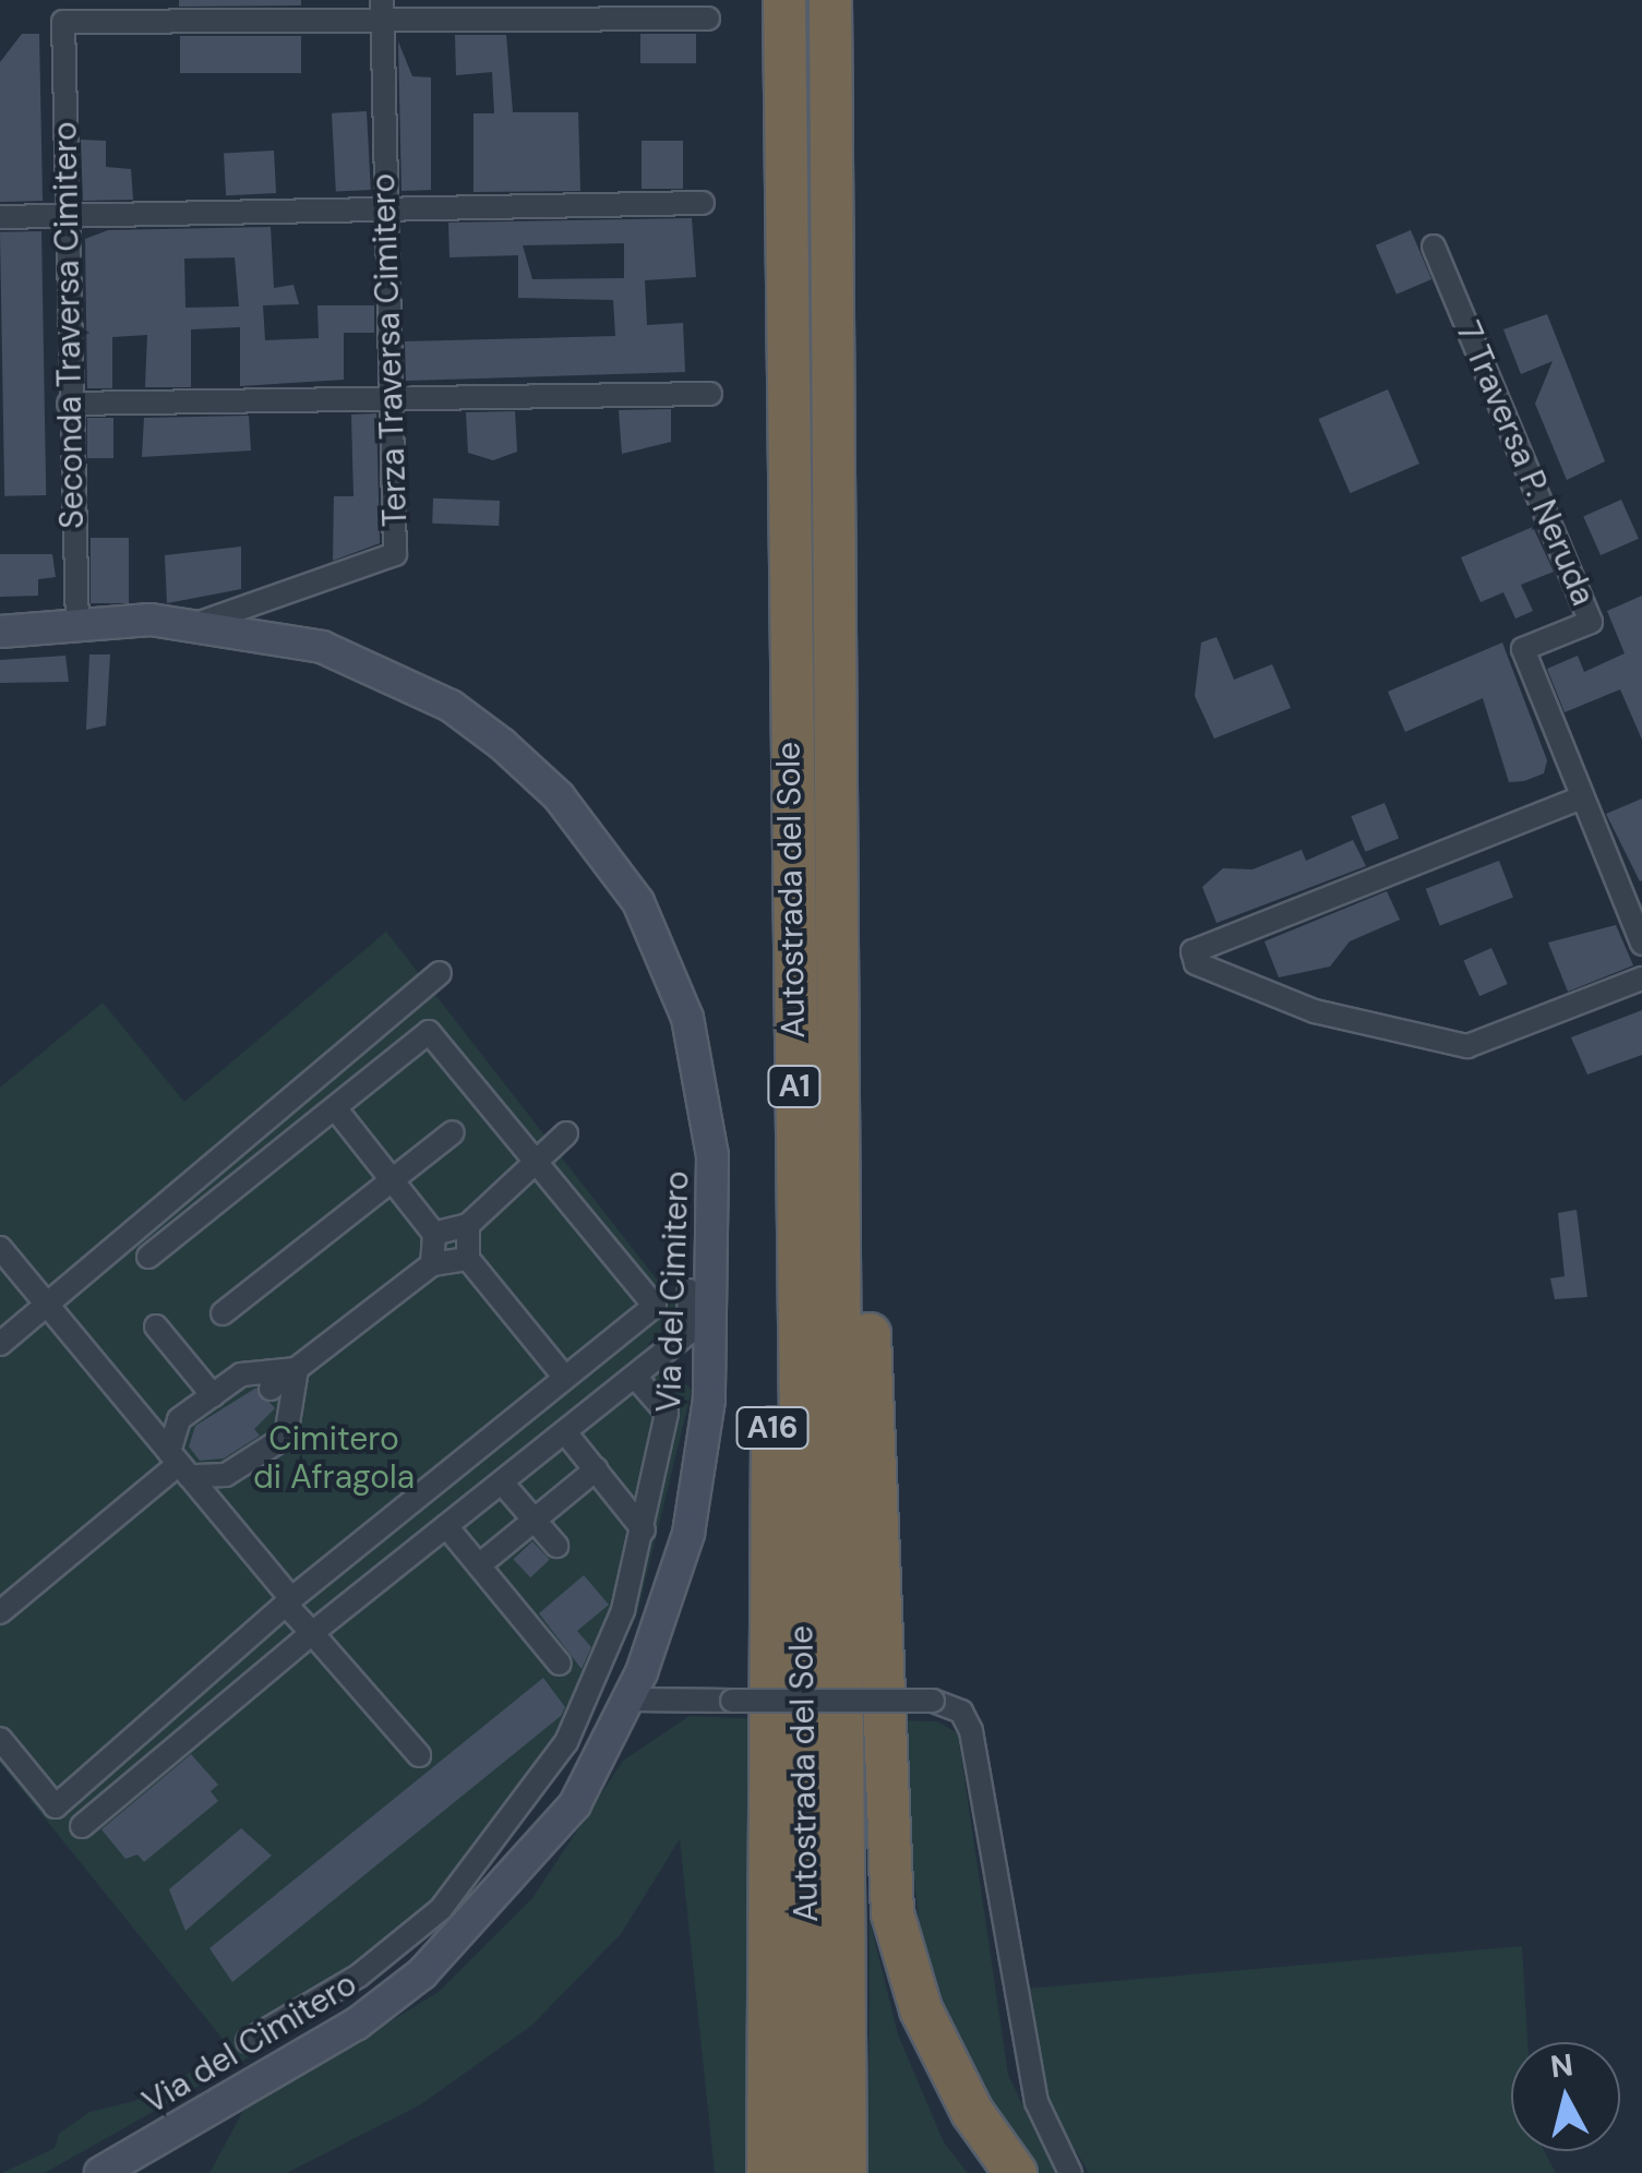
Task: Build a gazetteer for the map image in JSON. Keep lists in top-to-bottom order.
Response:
{
  "streets": {
    "highway": ["Autostrada del Sole", "A1", "A16"],
    "main road": ["Via del Cimitero"],
    "street": ["Seconda Traversa Cimitero", "Terza Traversa Cimitero", "7 Traversa P. Neruda"]
  },
  "crossings": [
    ["Seconda Traversa Cimitero", "Terza Traversa Cimitero"],
    ["Seconda Traversa Cimitero", "Via del Cimitero"],
    ["Terza Traversa Cimitero", "Via del Cimitero"],
    ["Autostrada del Sole", "A16"]
  ],
  "parks": ["Cimitero di Afragola"],
  "north": "top"
}
